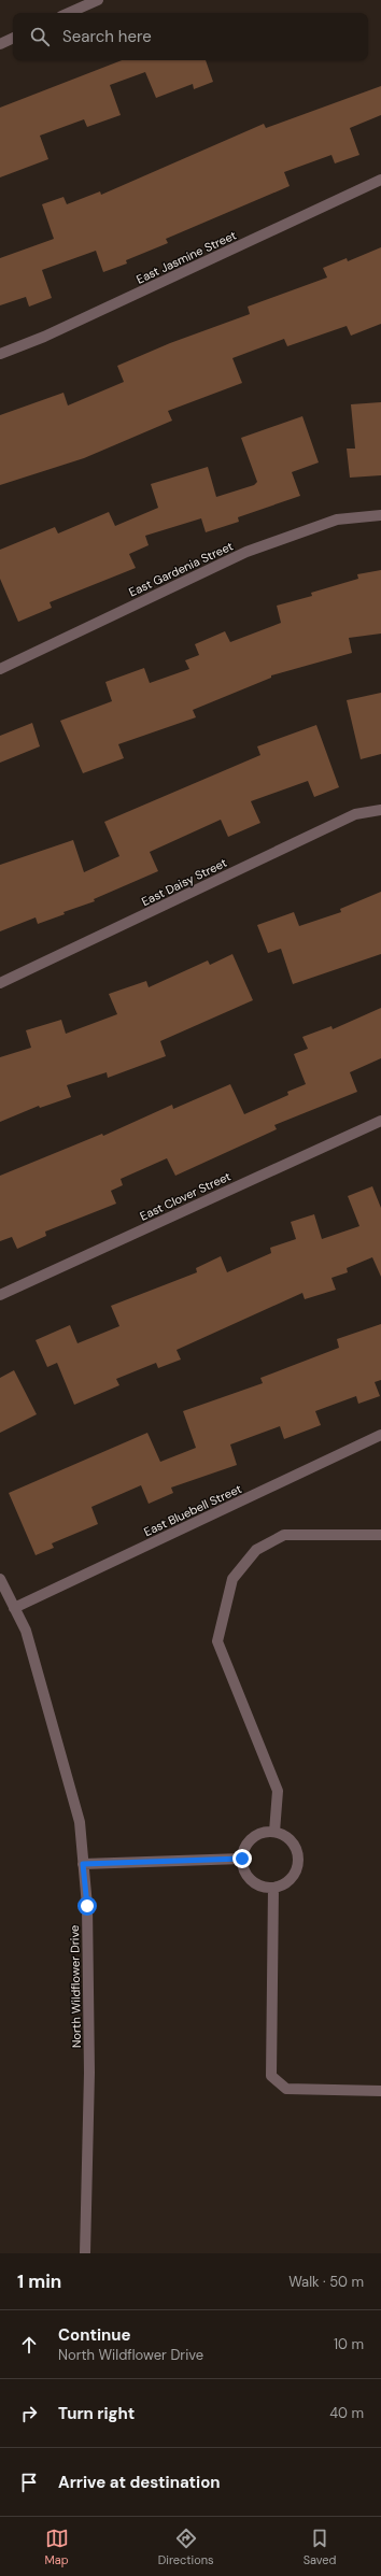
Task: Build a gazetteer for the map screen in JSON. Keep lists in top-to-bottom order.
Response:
{
  "streets": {
    "street": [
      "East Jasmine Street",
      "East Gardenia Street",
      "East Daisy Street",
      "East Clover Street",
      "East Bluebell Street",
      "North Wildflower Drive"
    ]
  },
  "crossings": [
    ["East Bluebell Street", "North Wildflower Drive"]
  ],
  "page": {
    "search": "Search here",
    "heading": ["1 min", "Walk · 50 m"],
    "list": [
      ["Continue", "North Wildflower Drive", "10 m"],
      ["Turn right", "40 m"],
      "Arrive at destination"
    ],
    "nav": ["Map", "Directions", "Saved"]
  }
}
